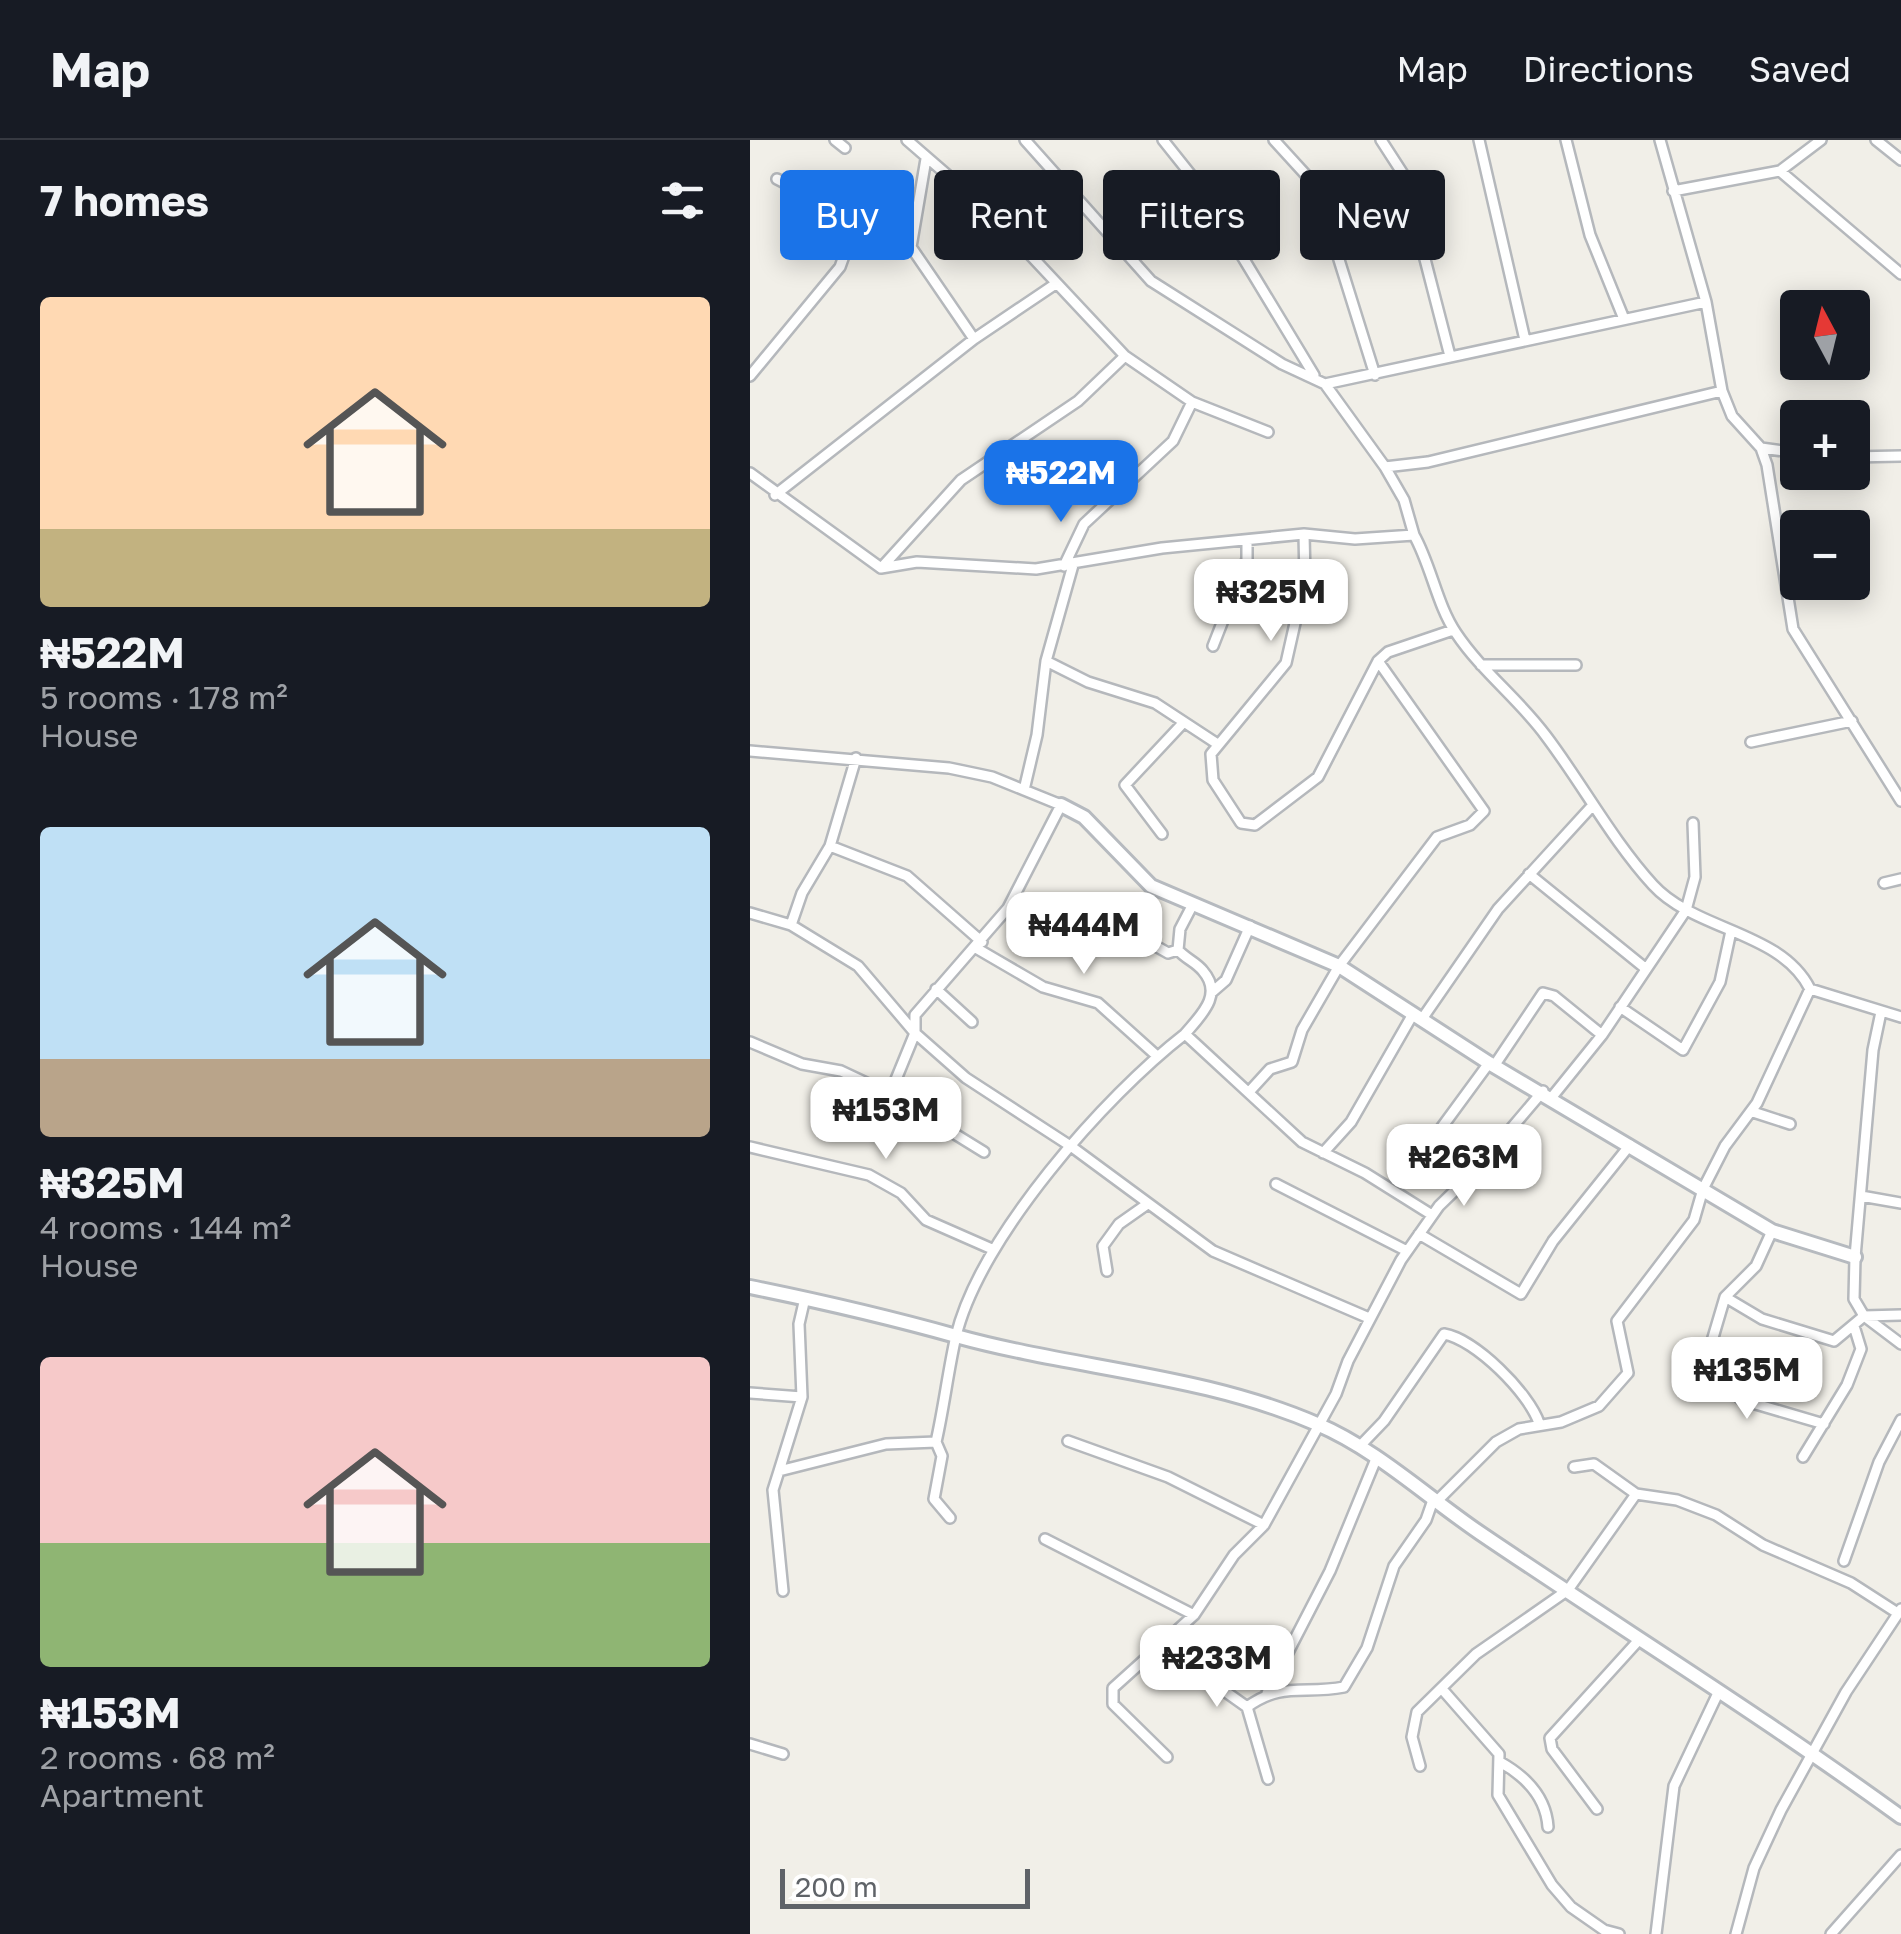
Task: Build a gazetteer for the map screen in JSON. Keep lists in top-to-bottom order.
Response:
{
  "scale_bar": "200 m",
  "north": "top",
  "page": {
    "header": "Map",
    "nav": ["Map", "Directions", "Saved"],
    "heading": "7 homes",
    "chip": [
      "Buy",
      "Rent",
      "Filters",
      "New"
    ],
    "list": [
      {
        "name": "₦522M",
        "note": "5 rooms · 178 m² · House"
      },
      {
        "name": "₦325M",
        "note": "4 rooms · 144 m² · House"
      },
      {
        "name": "₦153M",
        "note": "2 rooms · 68 m² · Apartment"
      }
    ],
    "map_buttons": ["+", "−"],
    "price": [
      "₦522M",
      "₦325M",
      "₦444M",
      "₦153M",
      "₦263M",
      "₦135M",
      "₦233M"
    ],
    "scale": "200 m"
  }
}
